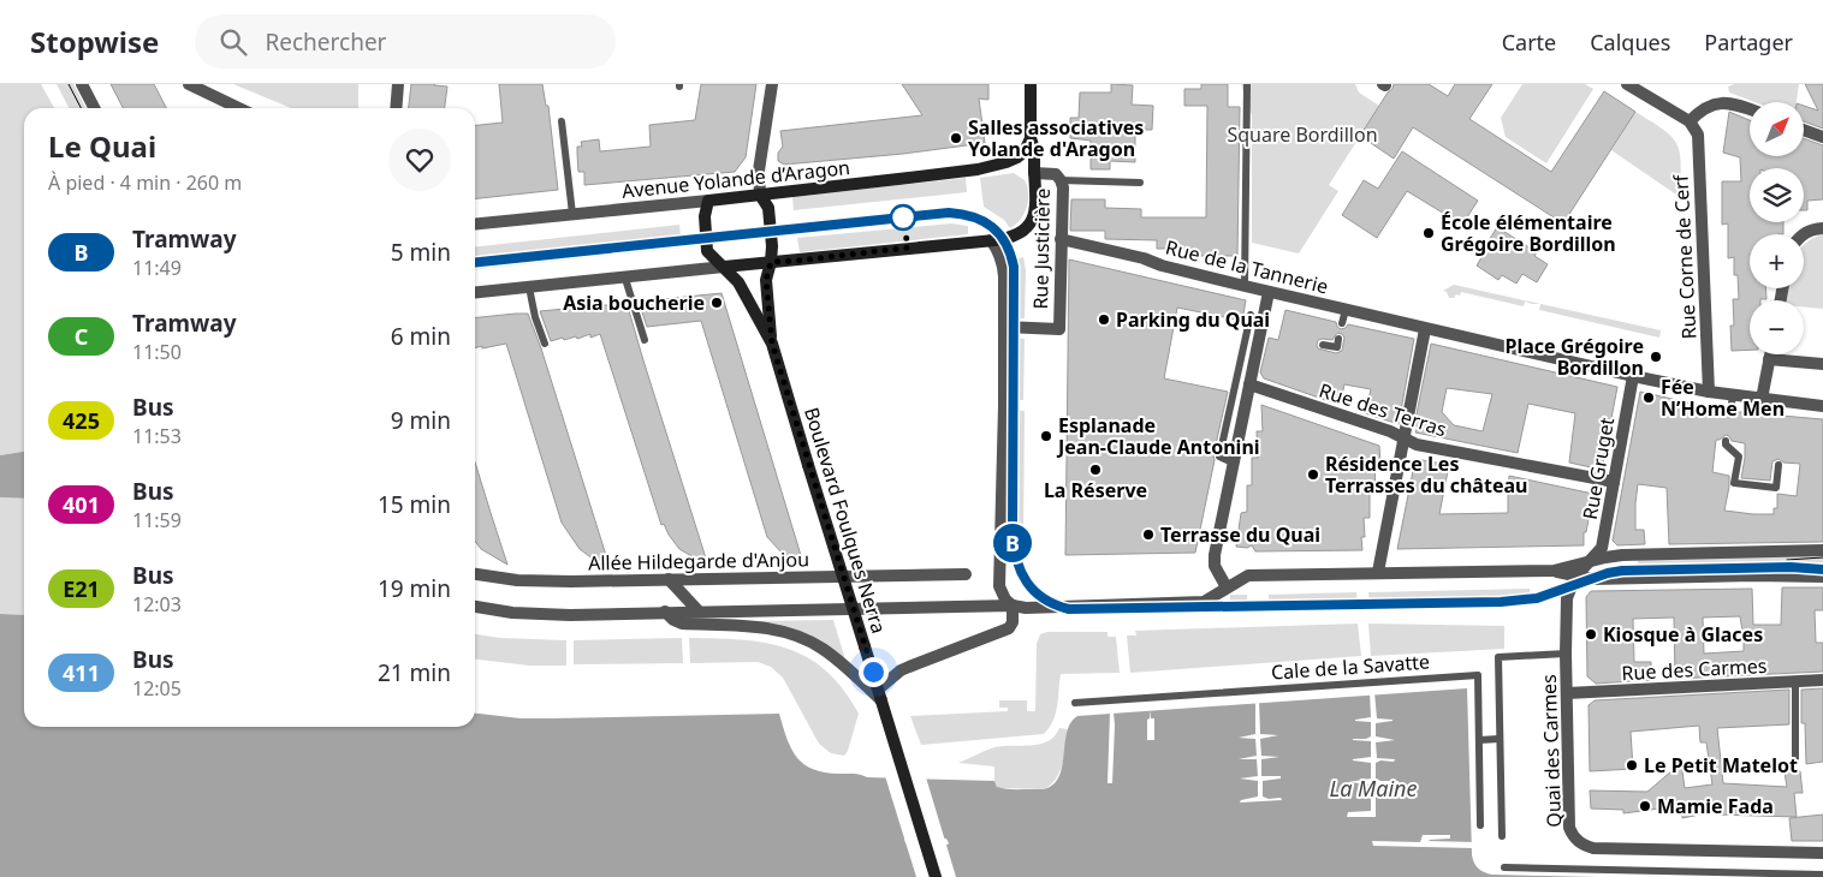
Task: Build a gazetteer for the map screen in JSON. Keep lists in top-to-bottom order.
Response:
{
  "streets": {
    "main road": ["Avenue Yolande d’Aragon", "Boulevard Foulques Nerra"],
    "street": [
      "Rue Justicière",
      "Rue Corne de Cerf",
      "Rue de la Tannerie",
      "Rue des Terras",
      "Rue Gruget",
      "Allée Hildegarde d'Anjou",
      "Rue des Carmes",
      "Quai des Carmes"
    ],
    "lane": ["Cale de la Savatte"]
  },
  "crossings": [
    ["Avenue Yolande d’Aragon", "Boulevard Foulques Nerra"],
    ["Rue Justicière", "Rue de la Tannerie"],
    ["Rue des Terras", "Rue Gruget"],
    ["Rue Gruget", "Quai des Carmes"],
    ["Rue des Carmes", "Quai des Carmes"]
  ],
  "water": ["La Maine"],
  "parks": ["Square Bordillon"],
  "places": [
    "Salles associatives Yolande d'Aragon",
    "École élémentaire Grégoire Bordillon",
    "Asia boucherie",
    "Parking du Quai",
    "Place Grégoire Bordillon",
    "Fée N’Home Men",
    "Esplanade Jean-Claude Antonini",
    "La Réserve",
    "Résidence Les Terrasses du château",
    "Terrasse du Quai",
    "Kiosque à Glaces",
    "Le Petit Matelot",
    "Mamie Fada"
  ],
  "lines": ["tram line B"],
  "north": "top right",
  "page": {
    "header": "Stopwise",
    "search": "Rechercher",
    "nav": ["Carte", "Calques", "Partager"],
    "on_map": "B",
    "map_buttons": ["+", "−"],
    "heading": ["Le Quai", "À pied · 4 min · 260 m"],
    "list": [
      {
        "mark": "B",
        "name": "Tramway",
        "note": "11:49",
        "value": "5 min"
      },
      {
        "mark": "C",
        "name": "Tramway",
        "note": "11:50",
        "value": "6 min"
      },
      {
        "mark": "425",
        "name": "Bus",
        "note": "11:53",
        "value": "9 min"
      },
      {
        "mark": "401",
        "name": "Bus",
        "note": "11:59",
        "value": "15 min"
      },
      {
        "mark": "E21",
        "name": "Bus",
        "note": "12:03",
        "value": "19 min"
      },
      {
        "mark": "411",
        "name": "Bus",
        "note": "12:05",
        "value": "21 min"
      }
    ]
  }
}
